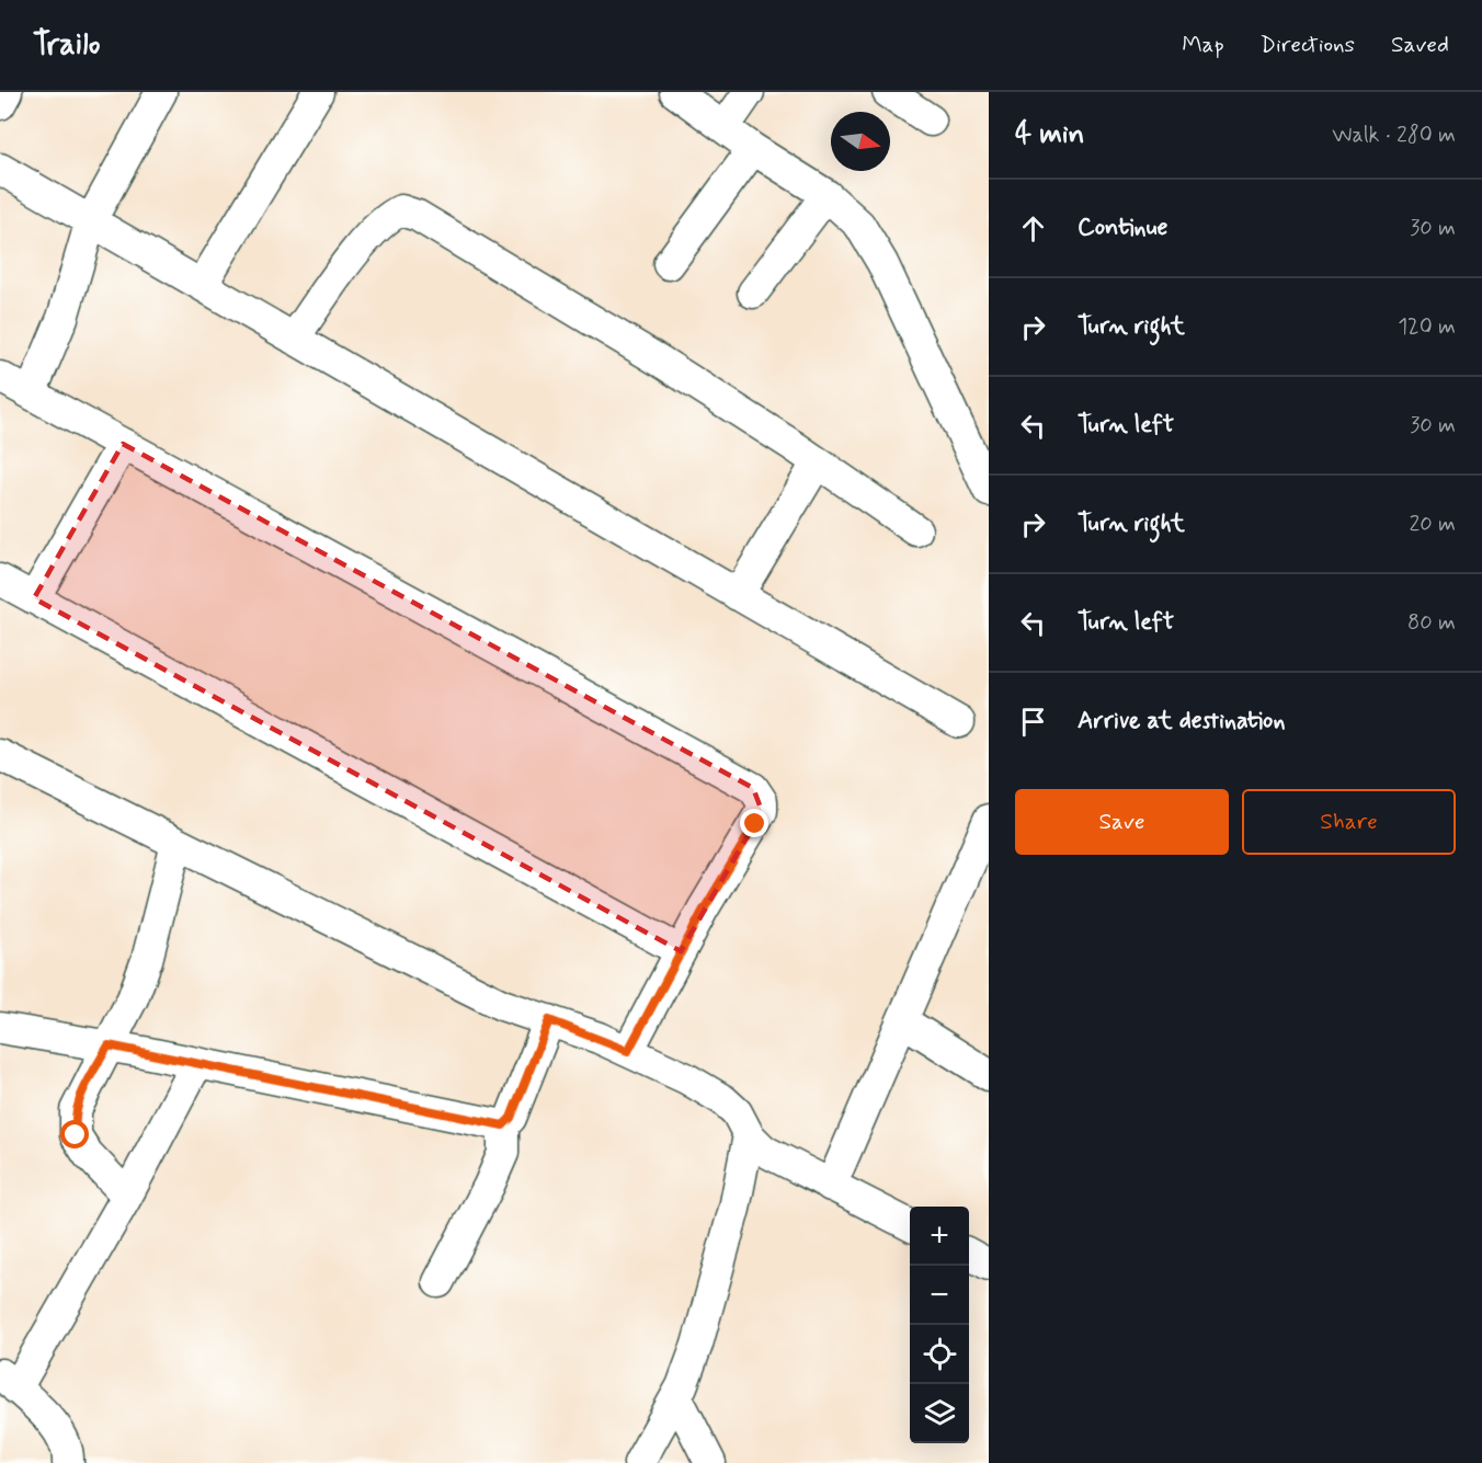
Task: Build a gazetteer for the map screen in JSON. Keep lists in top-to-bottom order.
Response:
{
  "north": "right",
  "page": {
    "header": "Trailo",
    "nav": ["Map", "Directions", "Saved"],
    "heading": ["4 min", "Walk · 280 m"],
    "list": [
      ["Continue", "30 m"],
      ["Turn right", "120 m"],
      ["Turn left", "30 m"],
      ["Turn right", "20 m"],
      ["Turn left", "80 m"],
      "Arrive at destination"
    ],
    "buttons": ["Save", "Share"],
    "map_buttons": ["+", "−"]
  }
}
